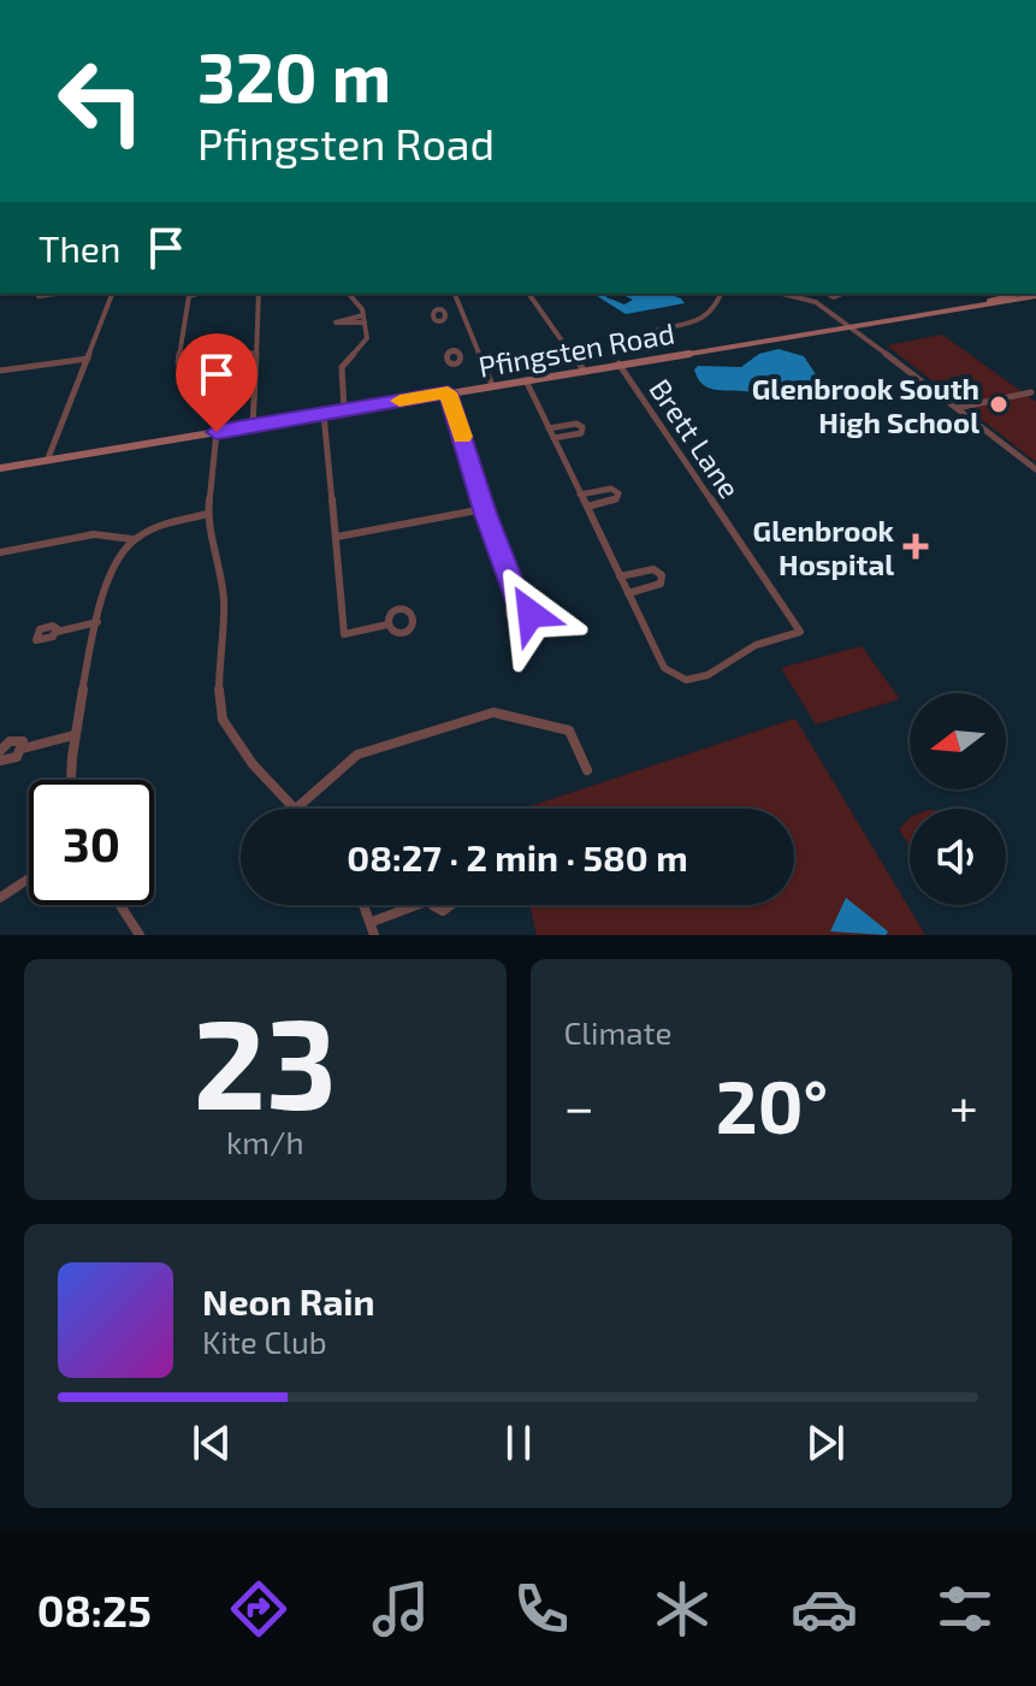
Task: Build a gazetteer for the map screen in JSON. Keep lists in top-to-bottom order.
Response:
{
  "streets": {
    "main road": ["Pfingsten Road"],
    "street": ["Brett Lane"]
  },
  "crossings": [
    ["Pfingsten Road", "Brett Lane"]
  ],
  "places": {
    "other": ["Glenbrook South High School"],
    "health": ["Glenbrook Hospital"]
  },
  "north": "left",
  "page": {
    "turn": ["320 m", "Pfingsten Road"],
    "then": "Then",
    "limit": "30",
    "trip": "08:27 · 2 min · 580 m",
    "tile": [
      ["23", "km/h"],
      "Climate"
    ],
    "heat": ["−", "20°", "+"],
    "song": ["Neon Rain", "Kite Club"],
    "tabs": "08:25"
  }
}
